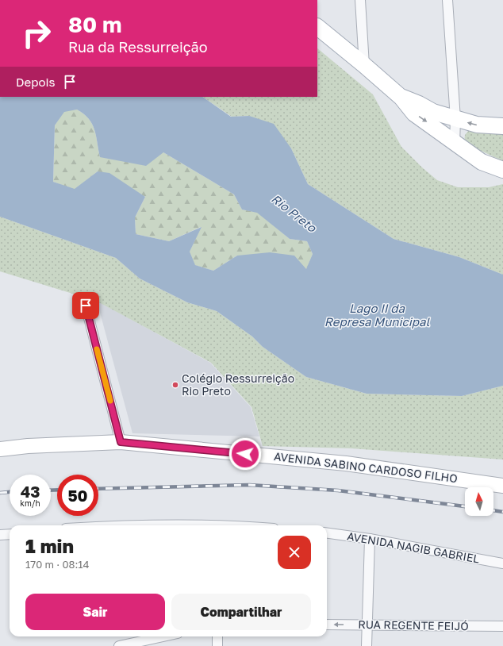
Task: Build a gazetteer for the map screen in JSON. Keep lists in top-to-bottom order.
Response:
{
  "streets": {
    "main road": ["AVENIDA SABINO CARDOSO FILHO"],
    "street": ["AVENIDA NAGIB GABRIEL", "RUA REGENTE FEIJÓ"]
  },
  "water": ["Rio Preto", "Lago II da Represa Municipal"],
  "places": ["Colégio Ressurreição Rio Preto"],
  "north": "top",
  "page": {
    "turn": ["80 m", "Rua da Ressurreição"],
    "then": "Depois",
    "speed": "43 km/h",
    "limit": "50",
    "heading": ["1 min", "170 m · 08:14"],
    "buttons": ["Sair", "Compartilhar"]
  }
}
